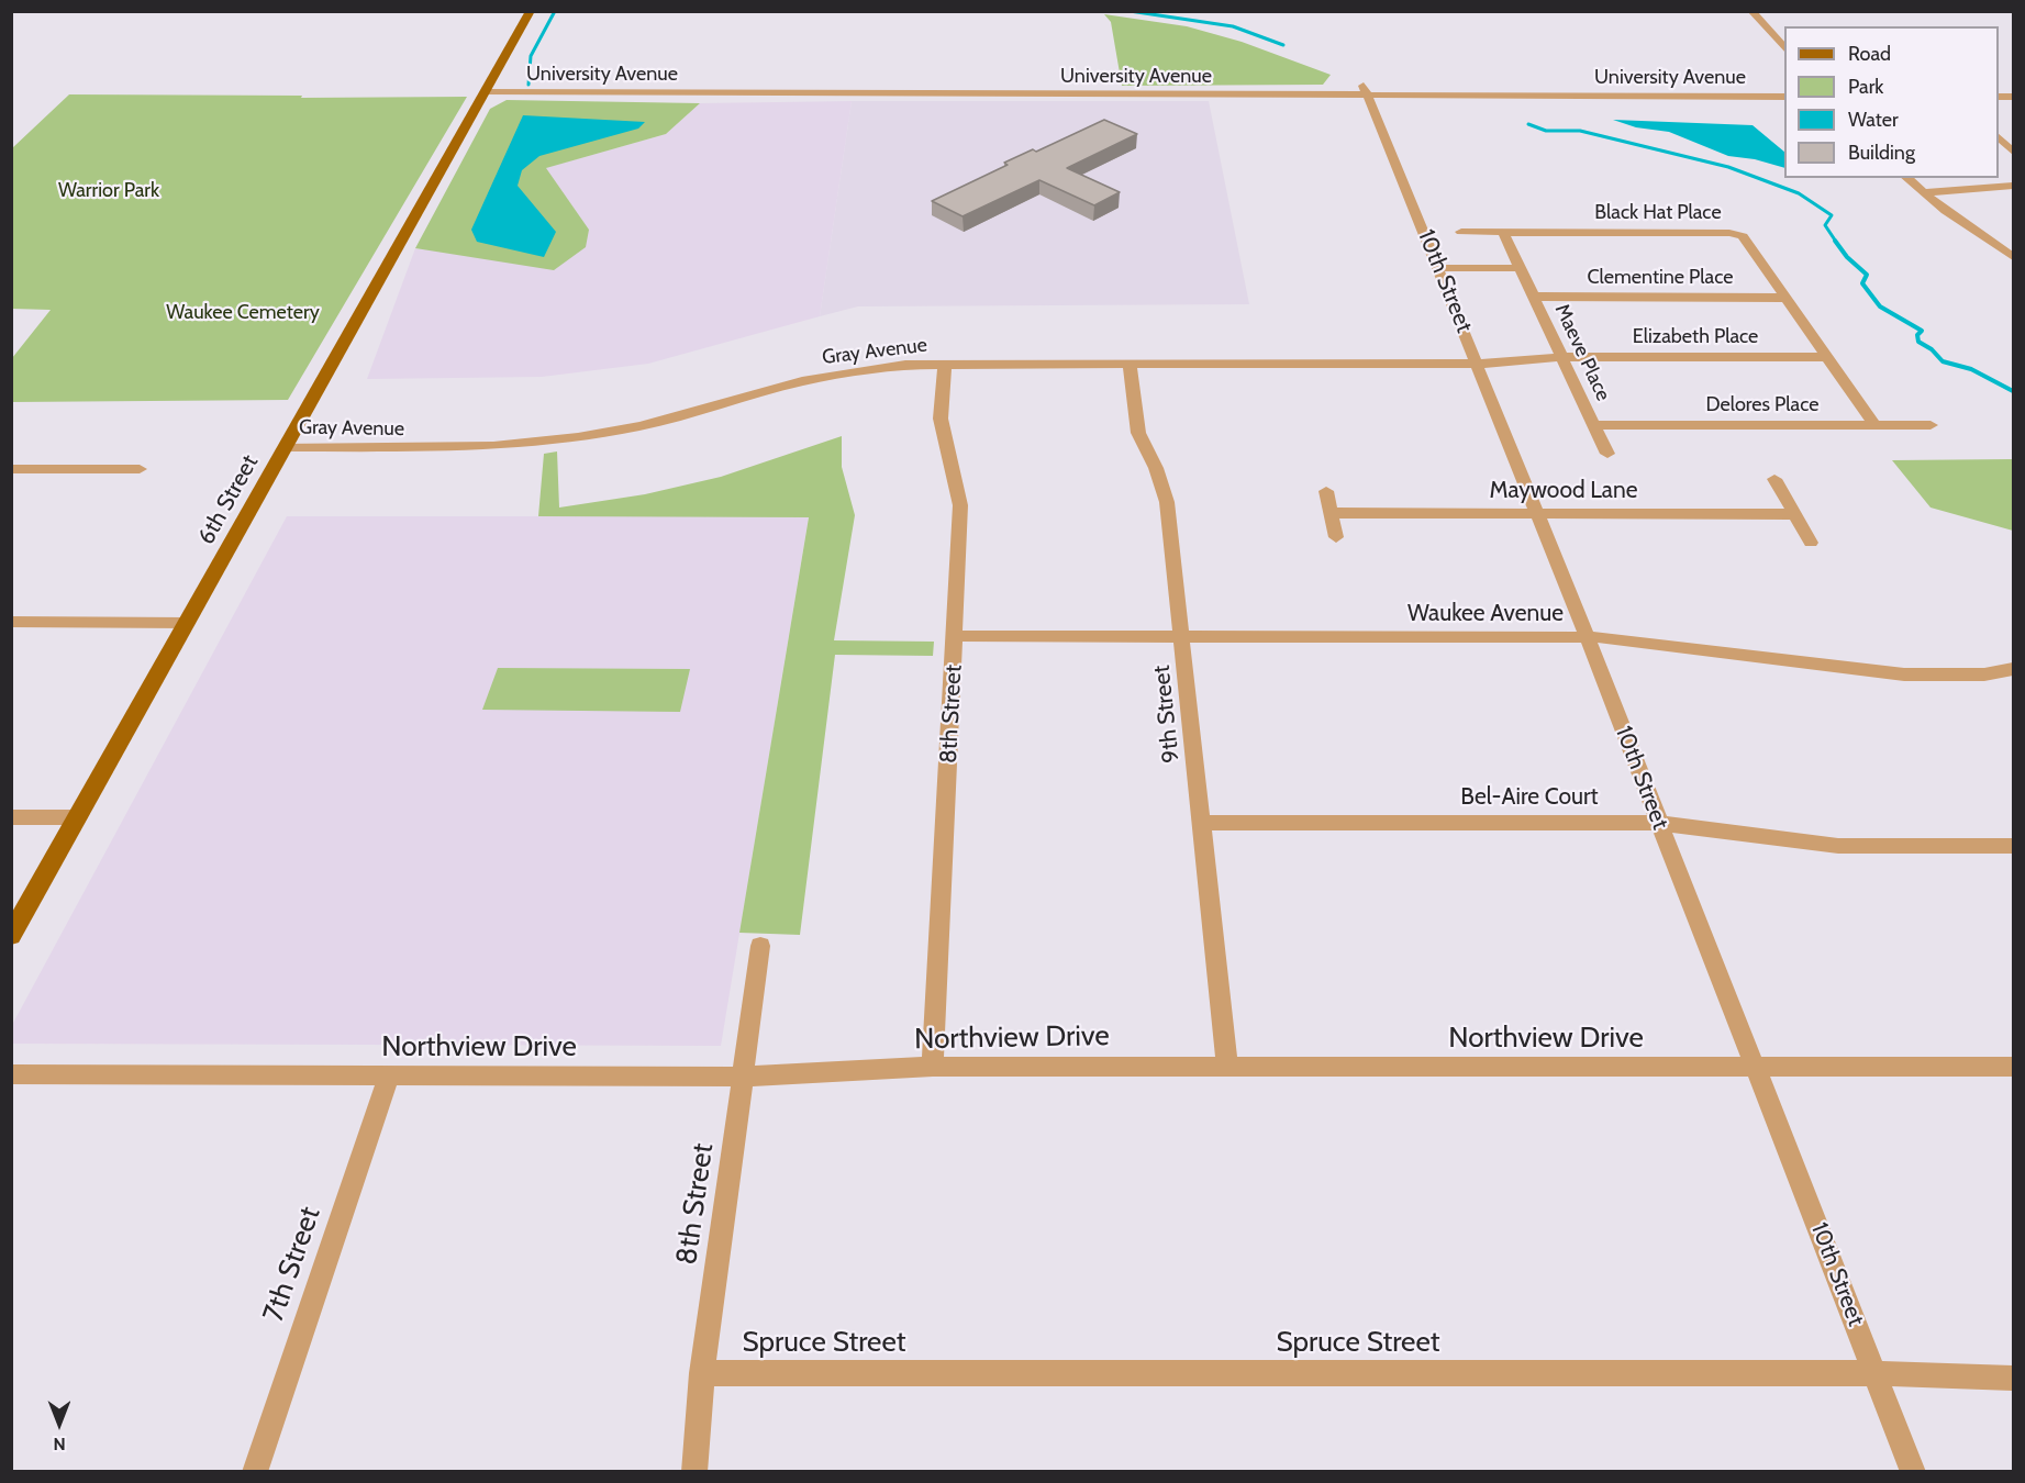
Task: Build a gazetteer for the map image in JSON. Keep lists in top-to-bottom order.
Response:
{
  "streets": {
    "main road": ["6th Street"],
    "street": [
      "University Avenue",
      "Black Hat Place",
      "Clementine Place",
      "10th Street",
      "Elizabeth Place",
      "Gray Avenue",
      "Maeve Place",
      "Delores Place",
      "Maywood Lane",
      "Waukee Avenue",
      "8th Street",
      "9th Street",
      "Bel-Aire Court",
      "Northview Drive",
      "7th Street",
      "Spruce Street"
    ]
  },
  "crossings": [
    ["University Avenue", "10th Street"],
    ["University Avenue", "6th Street"],
    ["Black Hat Place", "Clementine Place"],
    ["Black Hat Place", "Elizabeth Place"],
    ["Black Hat Place", "Maeve Place"],
    ["Black Hat Place", "Delores Place"],
    ["Clementine Place", "Maeve Place"],
    ["10th Street", "Elizabeth Place"],
    ["10th Street", "Gray Avenue"],
    ["10th Street", "Maywood Lane"],
    ["10th Street", "Waukee Avenue"],
    ["10th Street", "Bel-Aire Court"],
    ["10th Street", "Northview Drive"],
    ["10th Street", "Spruce Street"],
    ["Elizabeth Place", "Gray Avenue"],
    ["Elizabeth Place", "Maeve Place"],
    ["Gray Avenue", "6th Street"],
    ["Gray Avenue", "8th Street"],
    ["Gray Avenue", "9th Street"],
    ["Maeve Place", "Delores Place"],
    ["Waukee Avenue", "8th Street"],
    ["Waukee Avenue", "9th Street"],
    ["8th Street", "Northview Drive"],
    ["8th Street", "Spruce Street"],
    ["9th Street", "Bel-Aire Court"],
    ["9th Street", "Northview Drive"],
    ["Northview Drive", "7th Street"]
  ],
  "parks": ["Warrior Park", "Waukee Cemetery"],
  "legend": [
    "Road",
    "Park",
    "Water",
    "Building"
  ],
  "north": "bottom"
}
